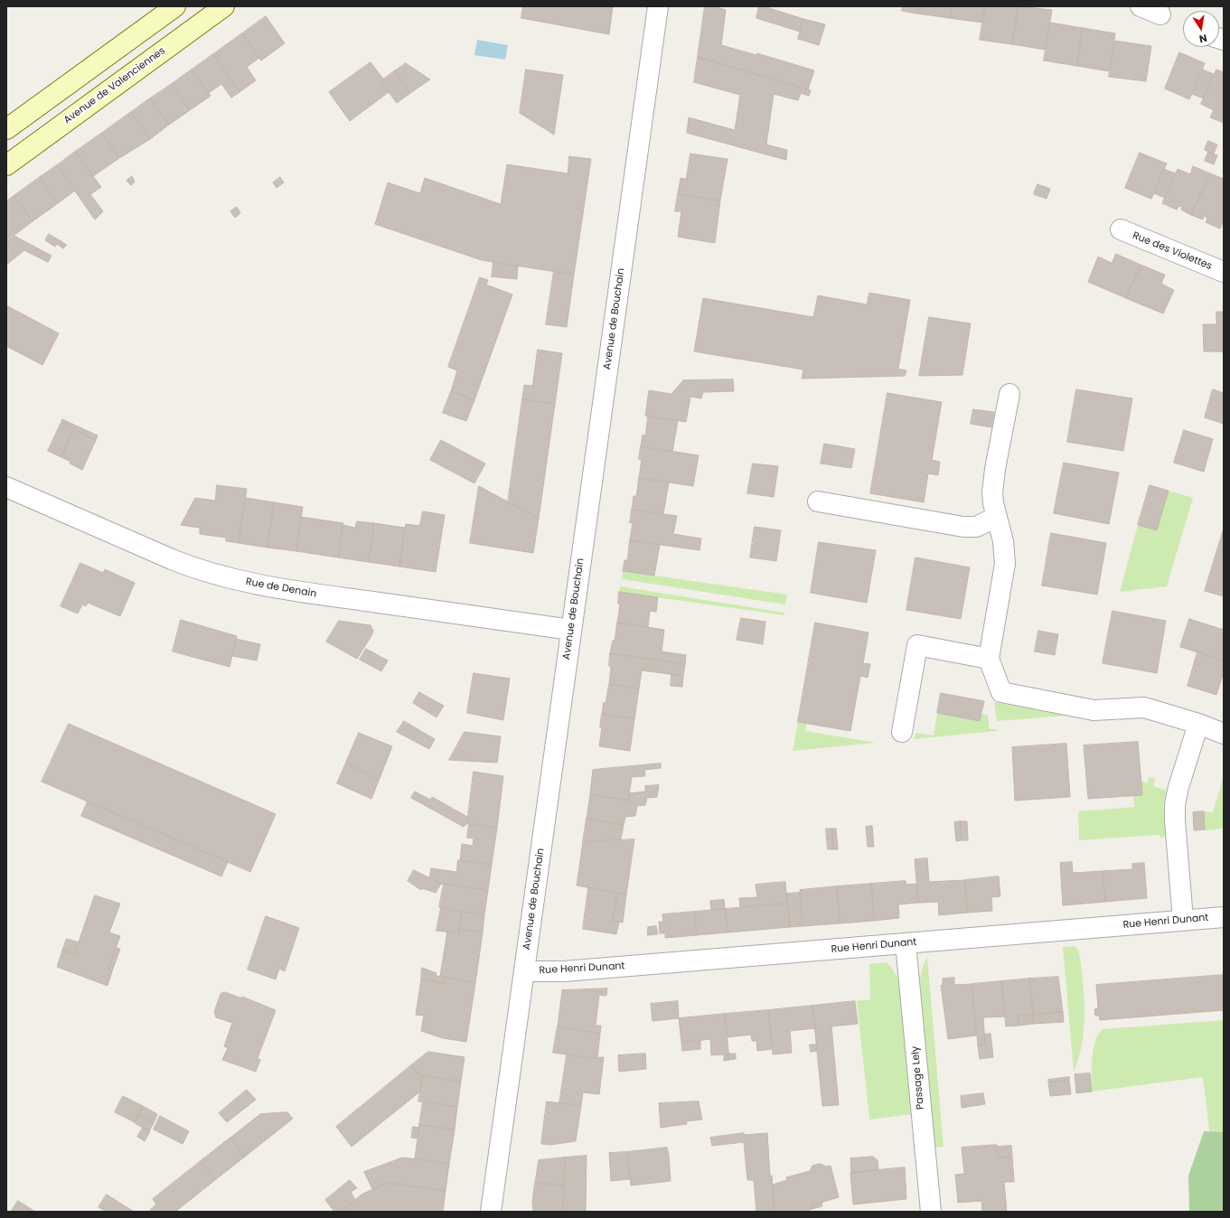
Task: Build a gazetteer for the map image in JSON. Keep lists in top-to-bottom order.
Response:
{
  "streets": {
    "main road": ["Avenue de Valenciennes"],
    "street": [
      "Rue des Violettes",
      "Avenue de Bouchain",
      "Rue de Denain",
      "Rue Henri Dunant",
      "Passage Lely"
    ]
  },
  "crossings": [
    ["Avenue de Bouchain", "Rue de Denain"],
    ["Avenue de Bouchain", "Rue Henri Dunant"],
    ["Rue Henri Dunant", "Passage Lely"]
  ],
  "north": "bottom"
}
